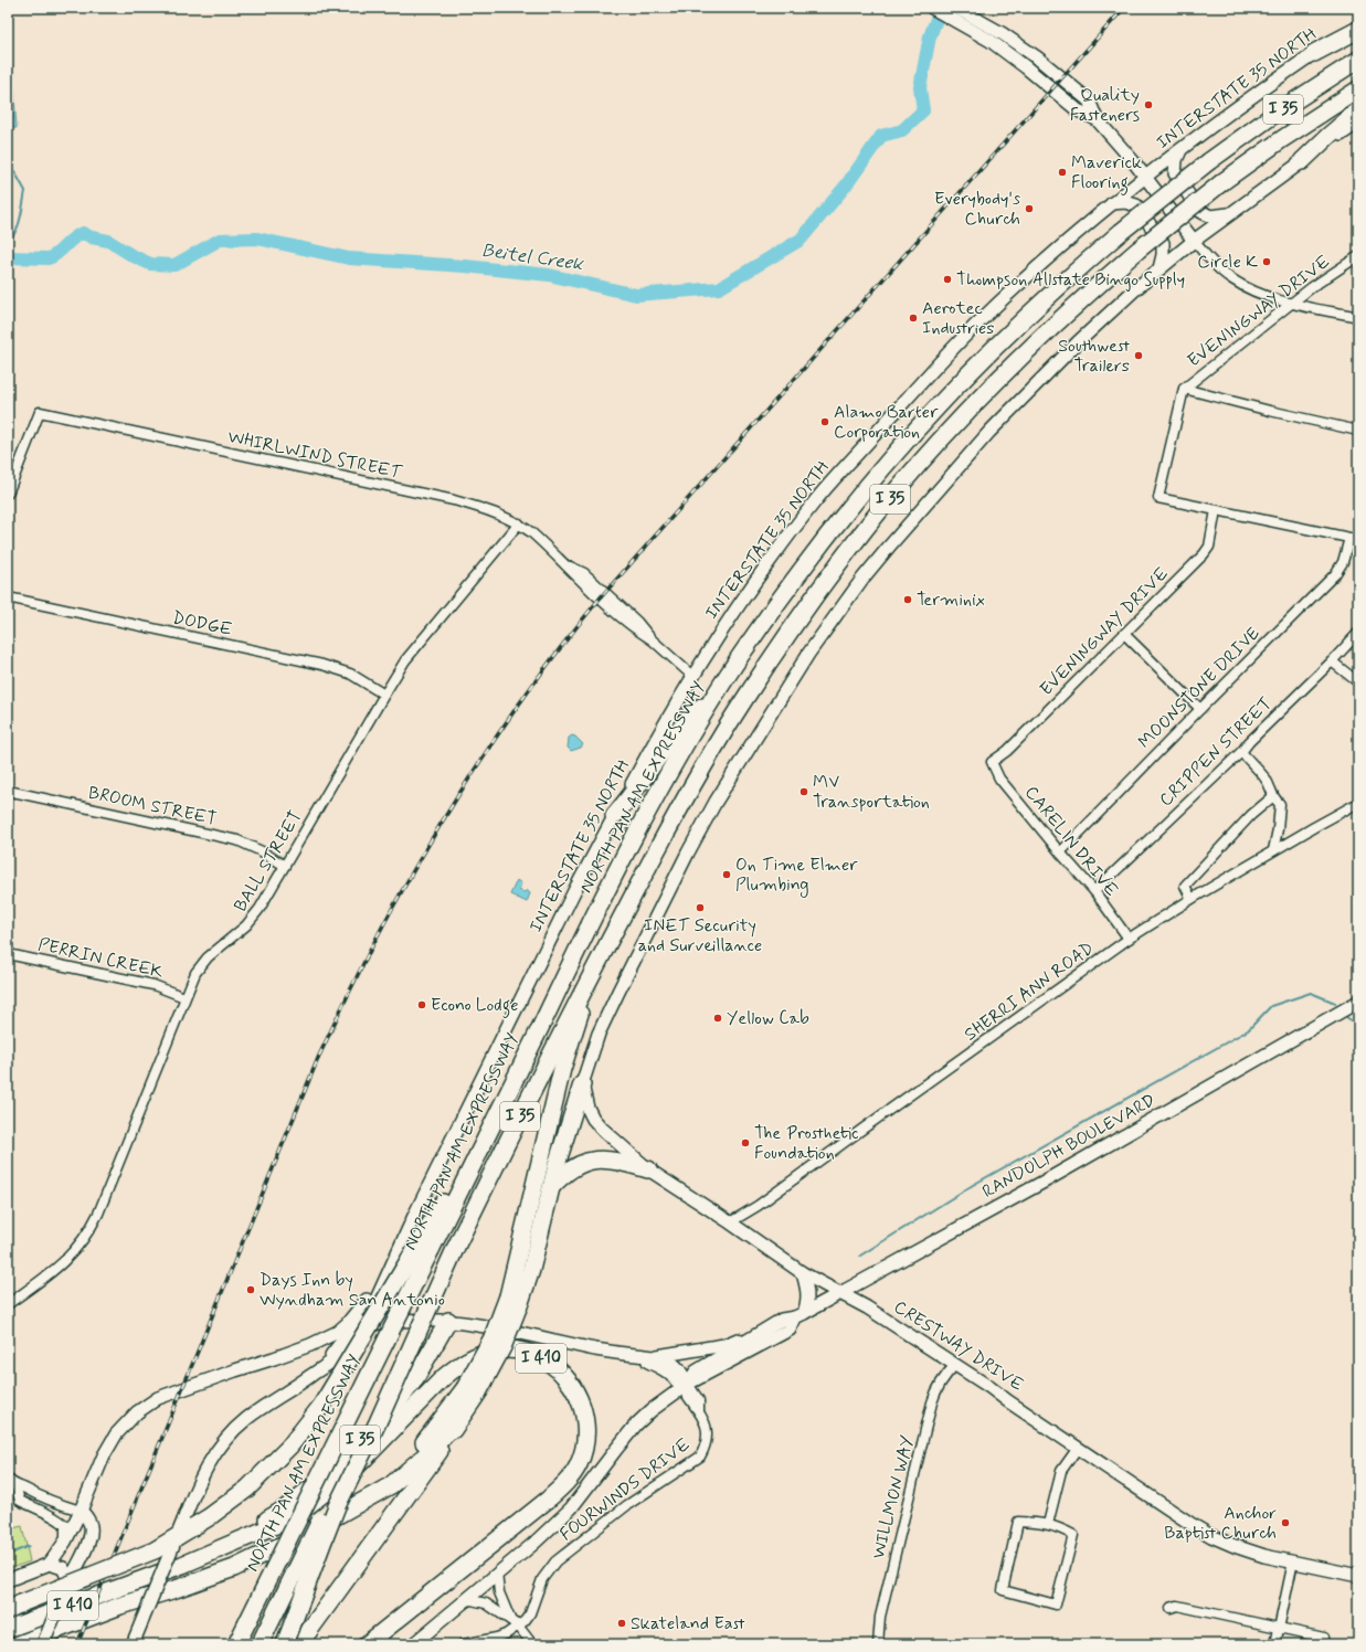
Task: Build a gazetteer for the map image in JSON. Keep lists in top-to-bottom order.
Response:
{
  "streets": {
    "highway": ["I 35", "NORTH PAN AM EXPRESSWAY", "I 410"],
    "main road": ["INTERSTATE 35 NORTH", "RANDOLPH BOULEVARD", "CRESTWAY DRIVE"],
    "street": [
      "EVENINGWAY DRIVE",
      "WHIRLWIND STREET",
      "DODGE",
      "MOONSTONE DRIVE",
      "CRIPPEN STREET",
      "BROOM STREET",
      "CARELIN DRIVE",
      "BALL STREET",
      "PERRIN CREEK",
      "SHERRI ANN ROAD",
      "FOURWINDS DRIVE",
      "WILLMON WAY"
    ]
  },
  "crossings": [
    ["INTERSTATE 35 NORTH", "WHIRLWIND STREET"],
    ["EVENINGWAY DRIVE", "MOONSTONE DRIVE"],
    ["EVENINGWAY DRIVE", "CARELIN DRIVE"],
    ["WHIRLWIND STREET", "BALL STREET"],
    ["DODGE", "BALL STREET"],
    ["MOONSTONE DRIVE", "CARELIN DRIVE"],
    ["CRIPPEN STREET", "CARELIN DRIVE"],
    ["BROOM STREET", "BALL STREET"],
    ["CARELIN DRIVE", "SHERRI ANN ROAD"],
    ["BALL STREET", "PERRIN CREEK"],
    ["SHERRI ANN ROAD", "CRESTWAY DRIVE"],
    ["RANDOLPH BOULEVARD", "CRESTWAY DRIVE"],
    ["RANDOLPH BOULEVARD", "FOURWINDS DRIVE"],
    ["CRESTWAY DRIVE", "WILLMON WAY"]
  ],
  "water": ["Beitel Creek"],
  "places": [
    "Quality Fasteners",
    "Maverick Flooring",
    "Everybody's Church",
    "Circle K",
    "Thompson Allstate Bingo Supply",
    "Aerotec Industries",
    "Southwest Trailers",
    "Alamo Barter Corporation",
    "Terminix",
    "MV Transportation",
    "On Time Elmer Plumbing",
    "INET Security and Surveillance",
    "Econo Lodge",
    "Yellow Cab",
    "The Prosthetic Foundation",
    "Days Inn by Wyndham San Antonio",
    "Anchor Baptist Church",
    "Skateland East"
  ]
}
